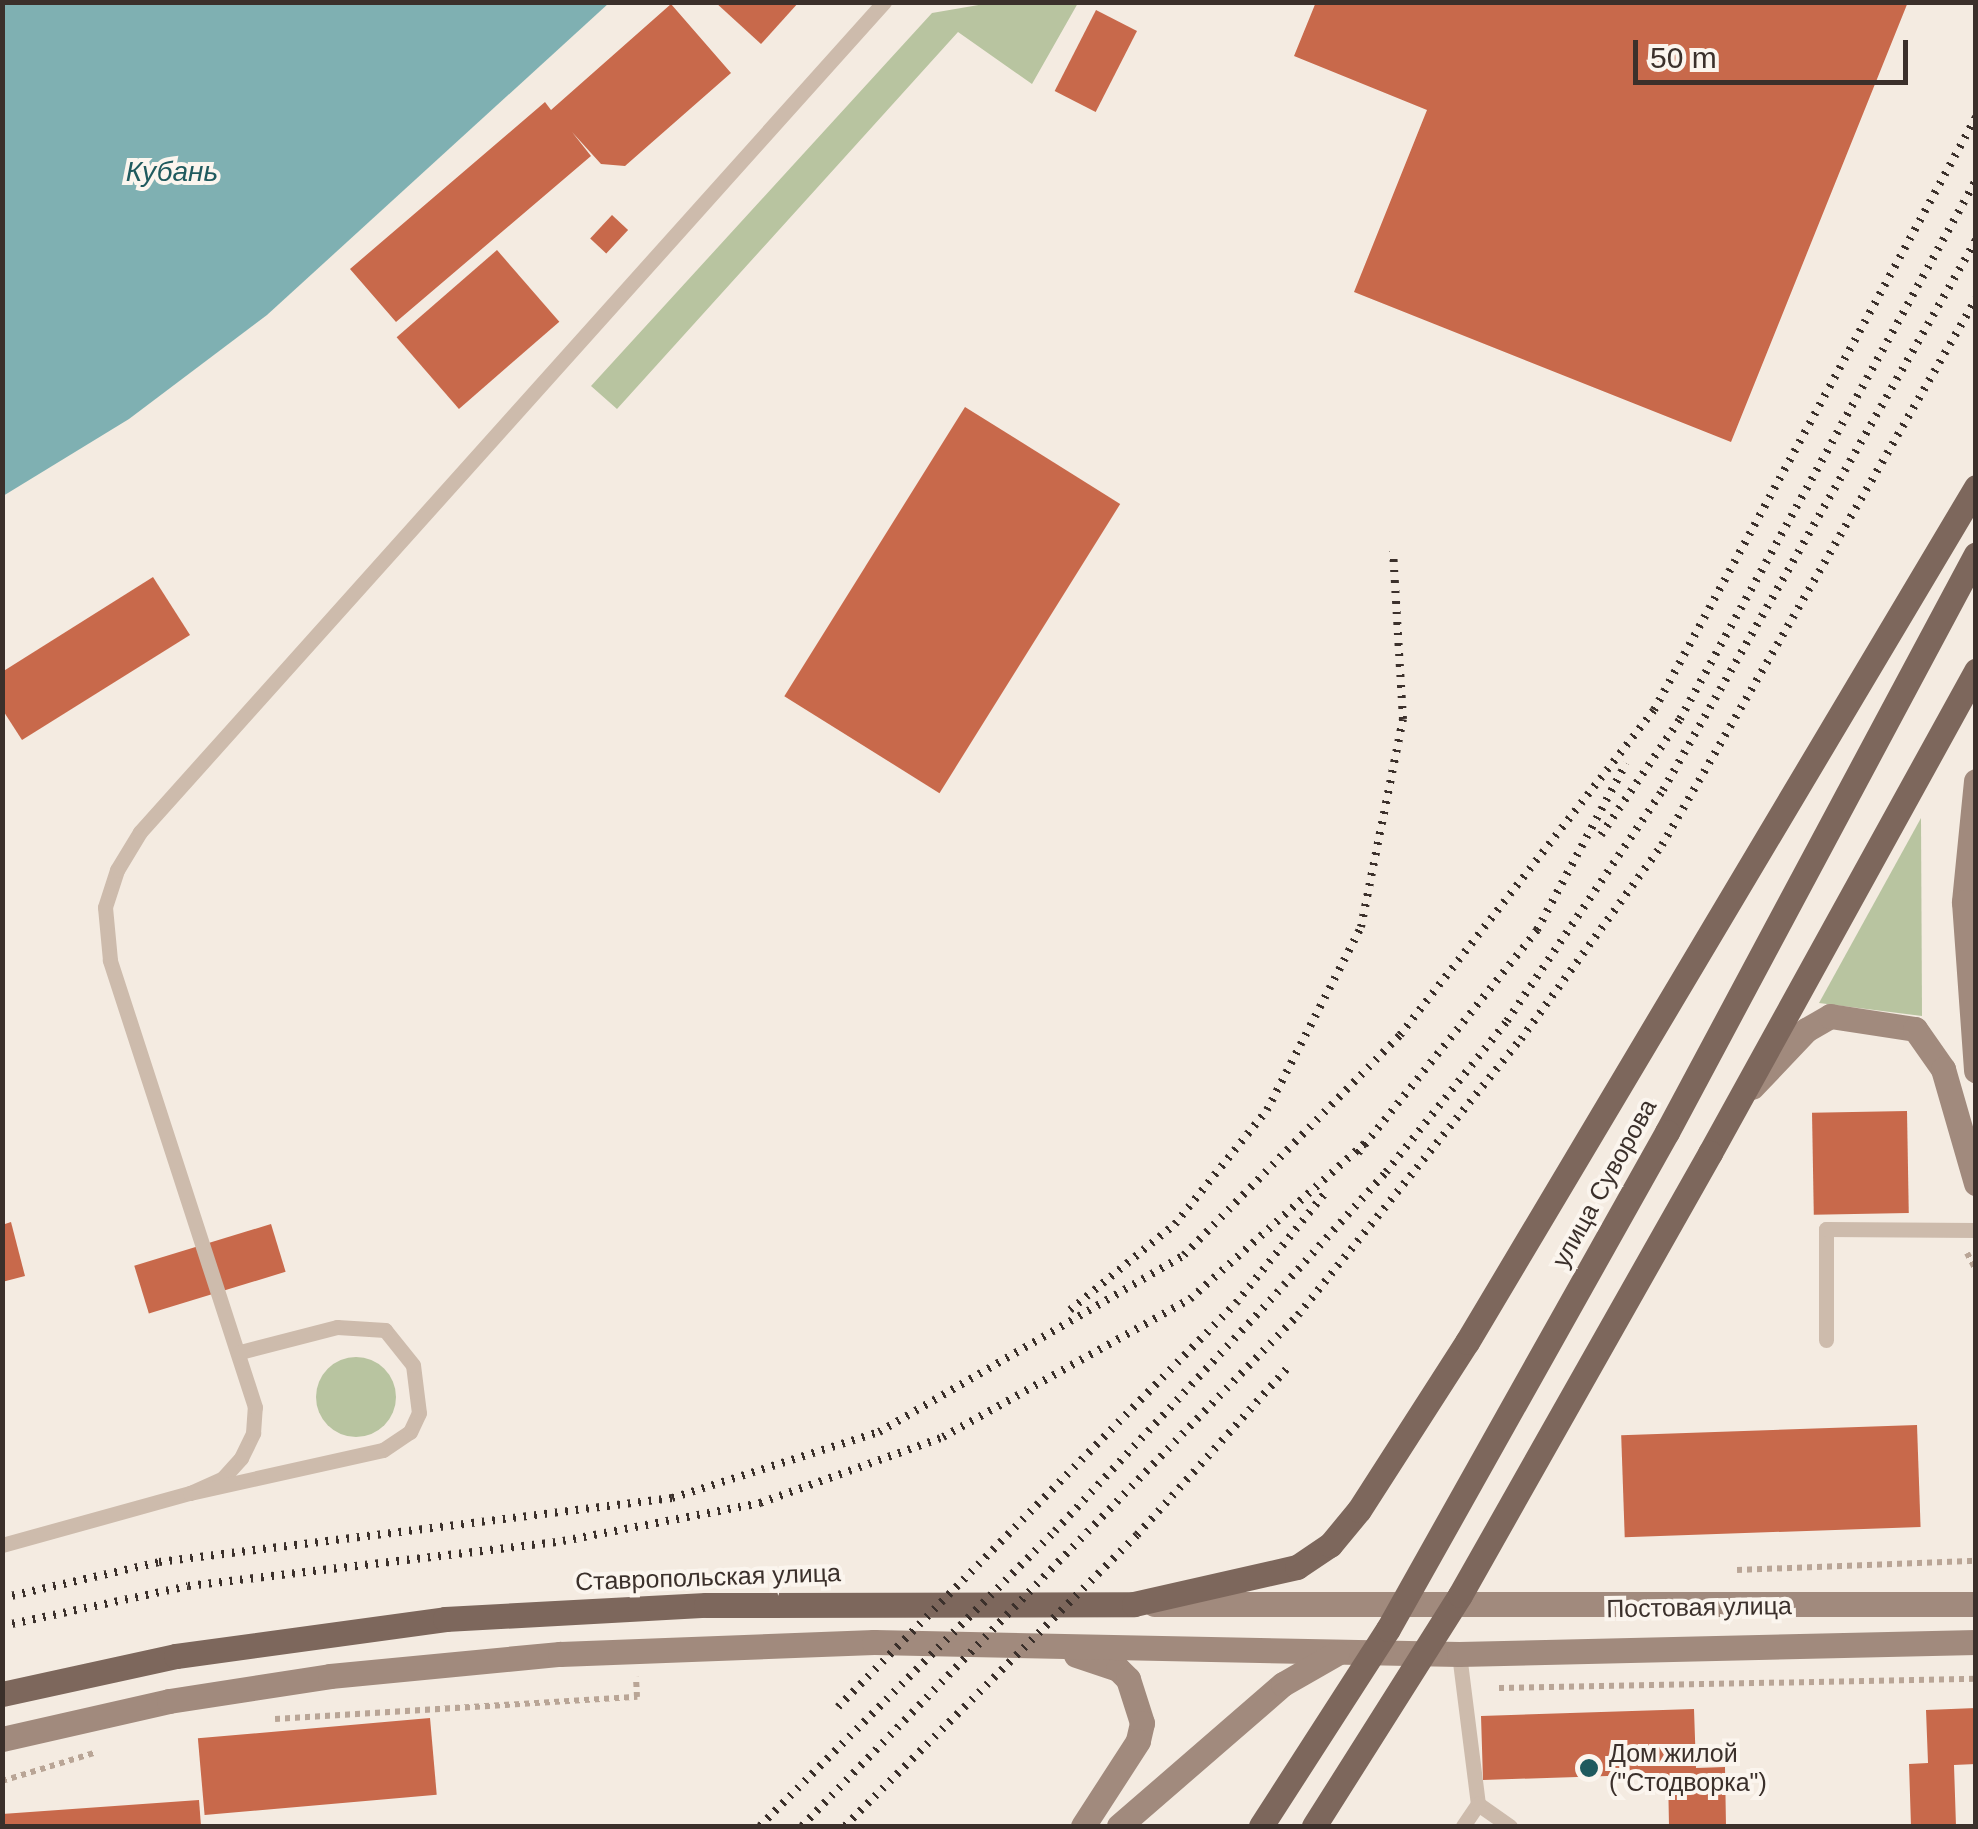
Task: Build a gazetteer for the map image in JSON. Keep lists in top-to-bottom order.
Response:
{
  "streets": {
    "main road": ["улица Суворова", "Ставропольская улица", "Постовая улица"]
  },
  "crossings": [
    ["улица Суворова", "Ставропольская улица"],
    ["Ставропольская улица", "Постовая улица"]
  ],
  "water": ["Кубань"],
  "places": ["Дом жилой (\"Стодворка\")"],
  "scale_bar": "50 m"
}
